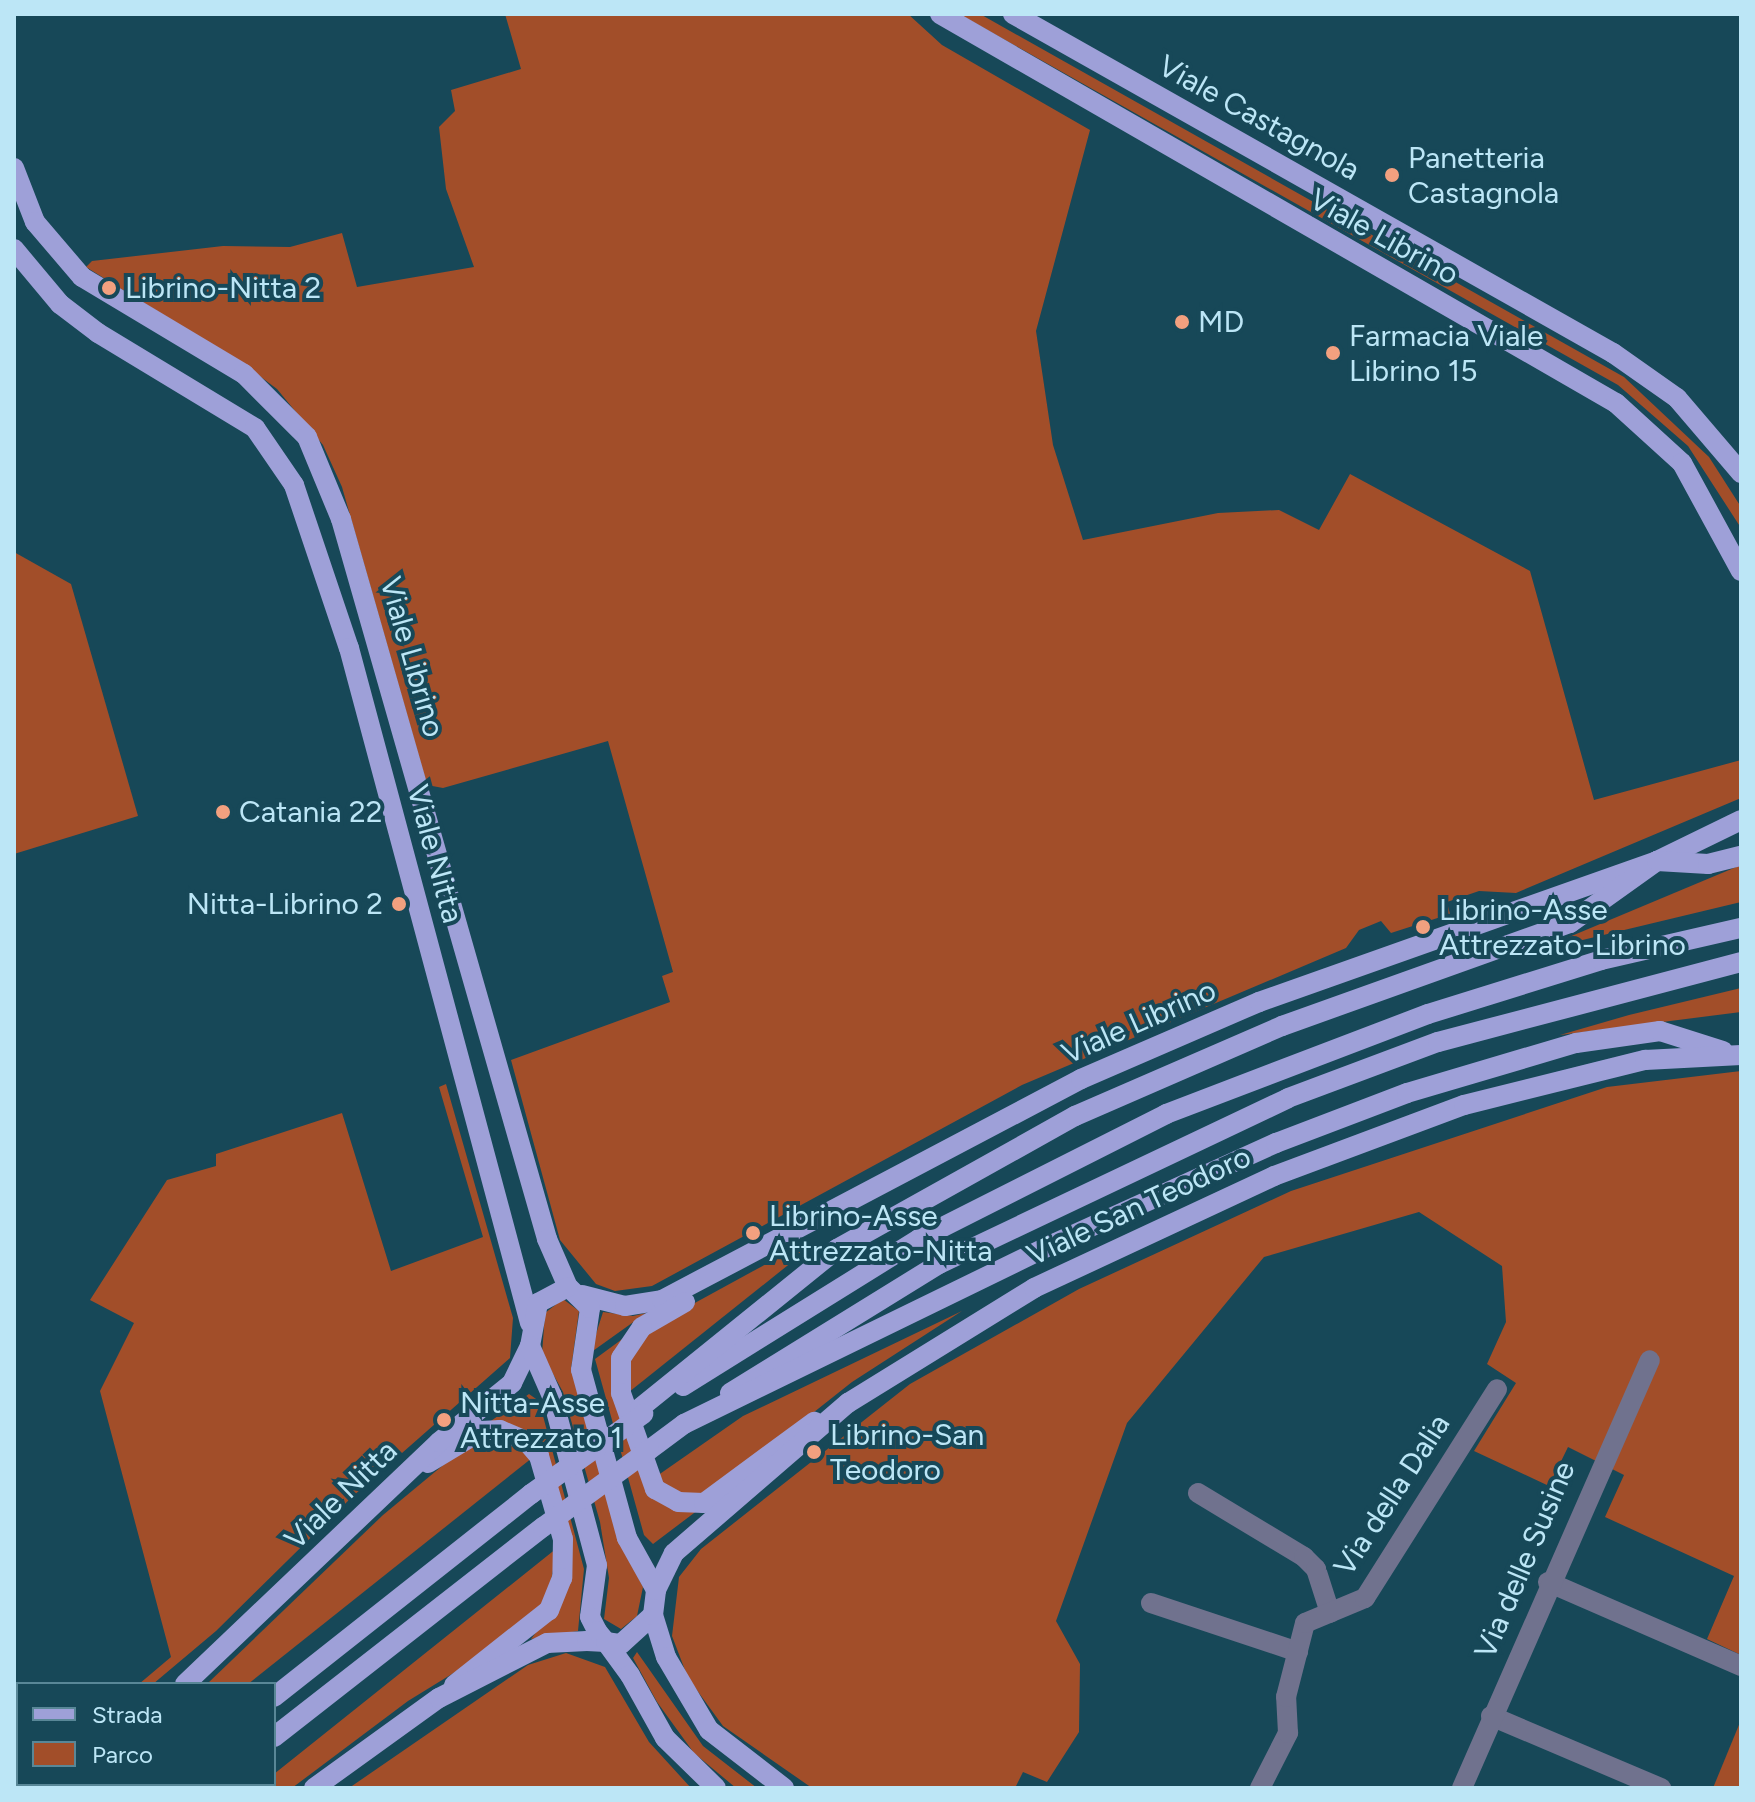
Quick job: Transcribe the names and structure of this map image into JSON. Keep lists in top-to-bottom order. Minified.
{"streets":{"main road":["Viale Castagnola","Viale Librino","Viale Nitta","Viale San Teodoro"],"street":["Via della Dalia","Via delle Susine"]},"places":["Panetteria Castagnola","Librino-Nitta 2","MD","Farmacia Viale Librino 15","Catania 22","Nitta-Librino 2","Librino-Asse Attrezzato-Librino","Librino-Asse Attrezzato-Nitta","Nitta-Asse Attrezzato 1","Librino-San Teodoro"],"legend":["Strada","Parco"]}
